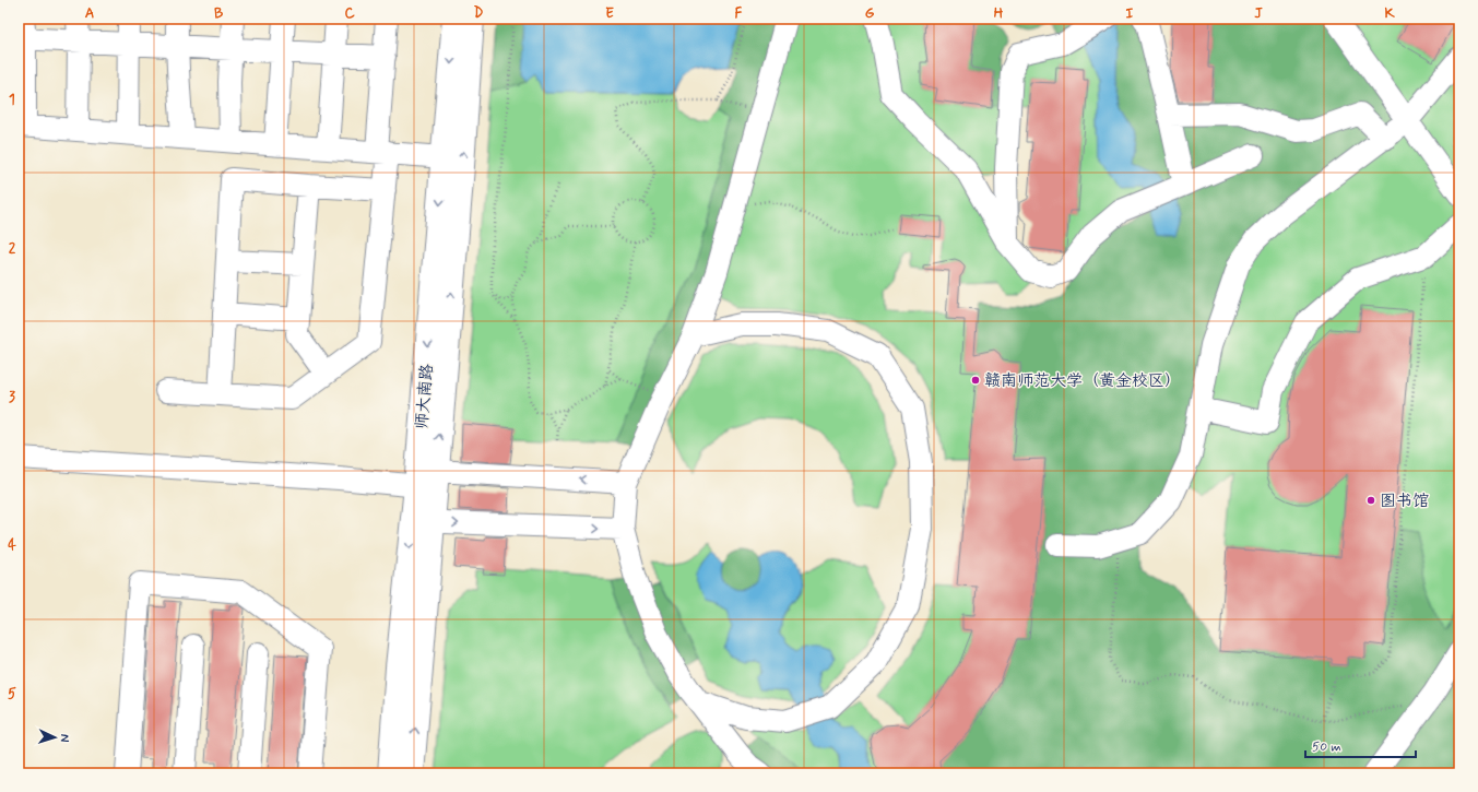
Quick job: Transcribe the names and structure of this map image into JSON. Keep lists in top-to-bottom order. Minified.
{"streets":{"main road":["师大南路"]},"places":["赣南师范大学（黄金校区）","图书馆"],"scale_bar":"50 m","north":"right","grid":{"columns":["A","B","C","D","E","F","G","H","I","J","K"],"rows":["1","2","3","4","5"]}}
